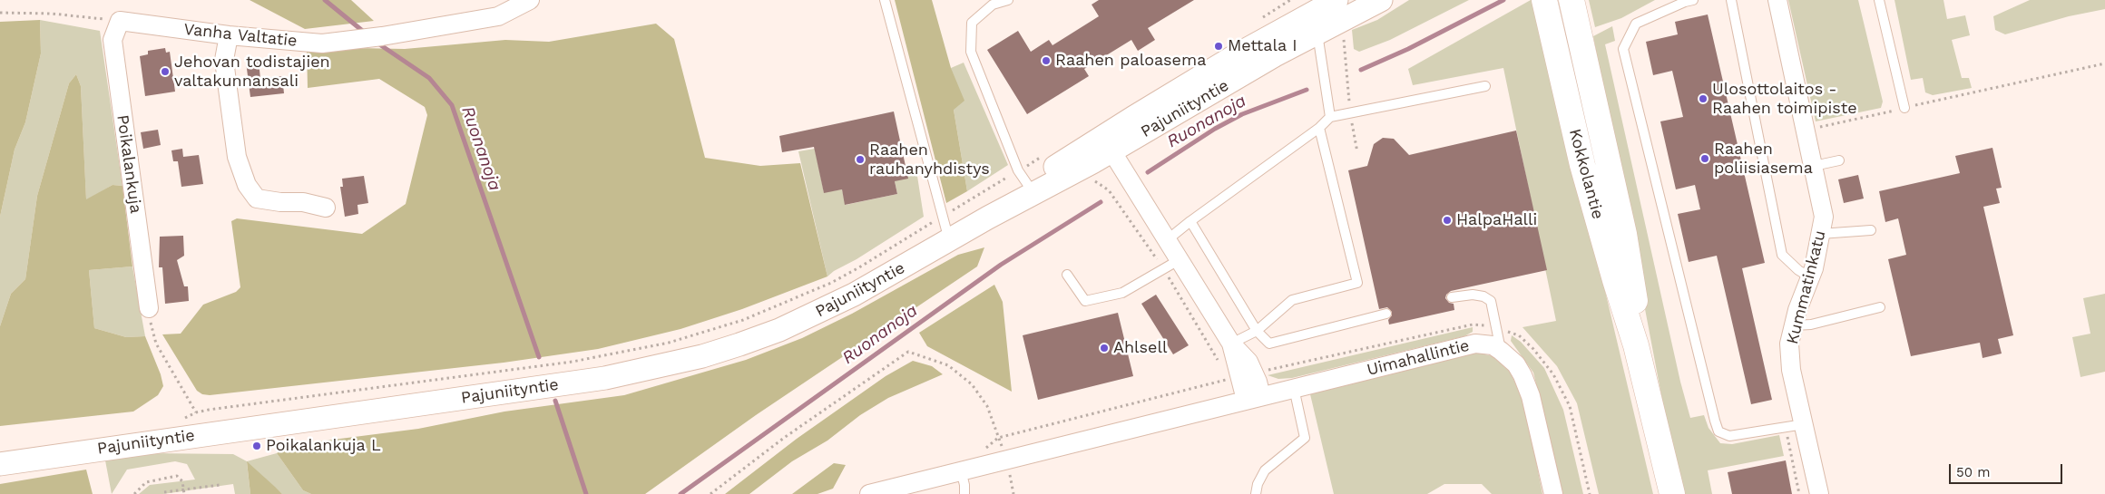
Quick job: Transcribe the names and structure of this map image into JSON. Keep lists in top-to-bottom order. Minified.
{"streets":{"main road":["Kokkolantie"],"street":["Vanha Valtatie","Pajuniityntie","Poikalankuja","Kummatinkatu","Uimahallintie"]},"crossings":[["Vanha Valtatie","Poikalankuja"]],"water":["Ruonanoja"],"places":["Mettala I","Raahen paloasema","Jehovan todistajien valtakunnansali","Ulosottolaitos - Raahen toimipiste","Raahen poliisiasema","Raahen rauhanyhdistys","HalpaHalli","Ahlsell","Poikalankuja L"],"scale_bar":"50 m"}
